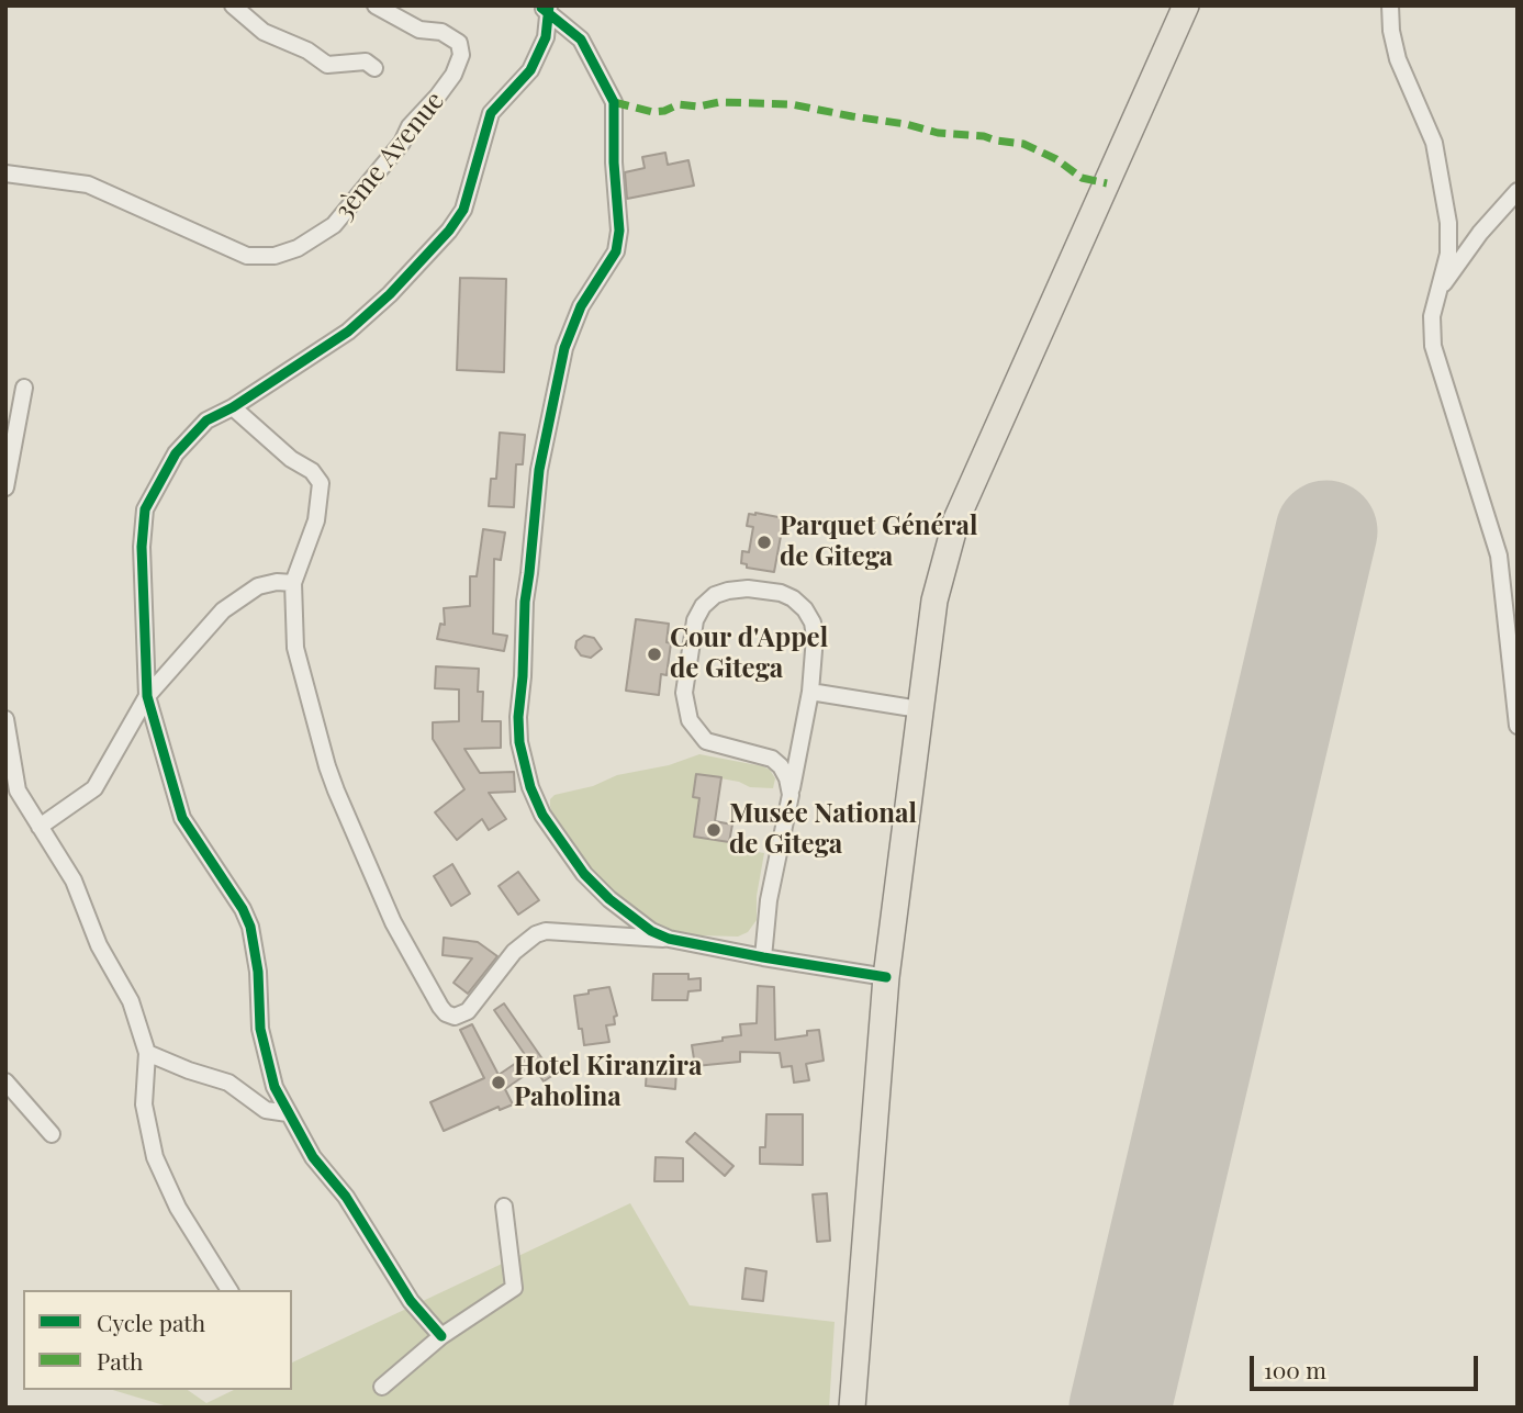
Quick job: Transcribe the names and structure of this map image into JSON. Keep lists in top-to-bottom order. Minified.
{"streets":{"street":["3ème Avenue"]},"places":["Parquet Général de Gitega","Cour d'Appel de Gitega","Musée National de Gitega","Hotel Kiranzira Paholina"],"legend":["Cycle path","Path"],"scale_bar":"100 m"}
